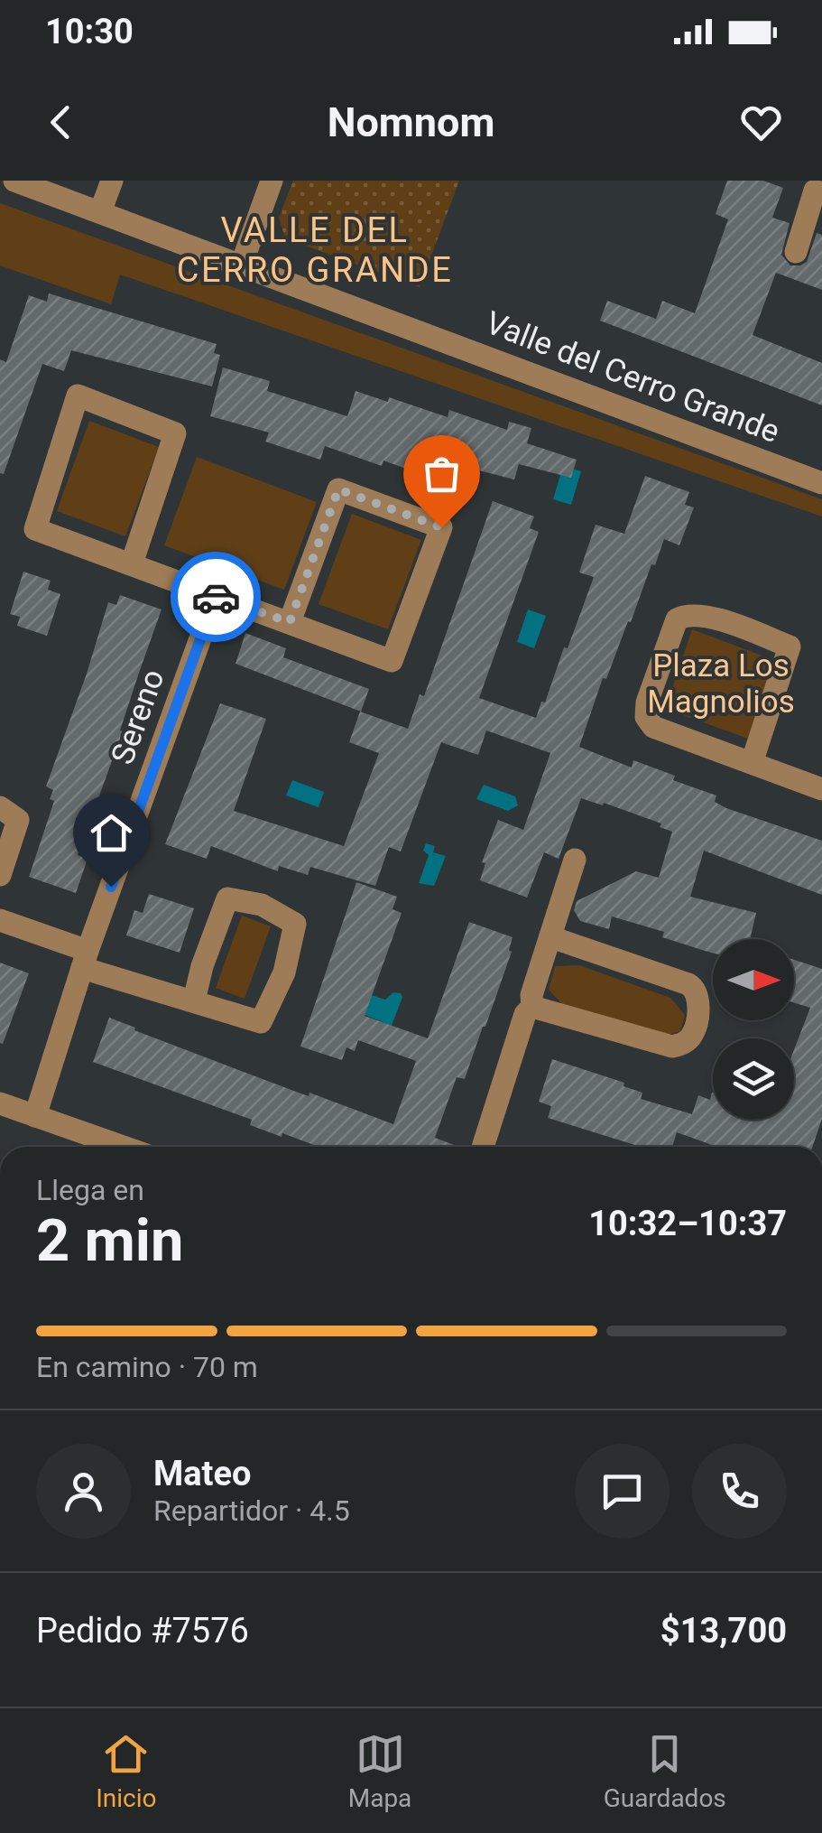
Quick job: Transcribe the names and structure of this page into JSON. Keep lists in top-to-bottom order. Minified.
{"streets":{"street":["Valle del Cerro Grande","Sereno"]},"districts":["VALLE DEL CERRO GRANDE"],"parks":["Plaza Los Magnolios"],"north":"right","page":{"status":"10:30","header":"Nomnom","heading":["2 min","Llega en","10:32–10:37"],"panel":["Mateo","Repartidor · 4.5","Pedido #7576","$13,700"],"bar":"En camino · 70 m","tabs":["Inicio","Mapa","Guardados"]}}
